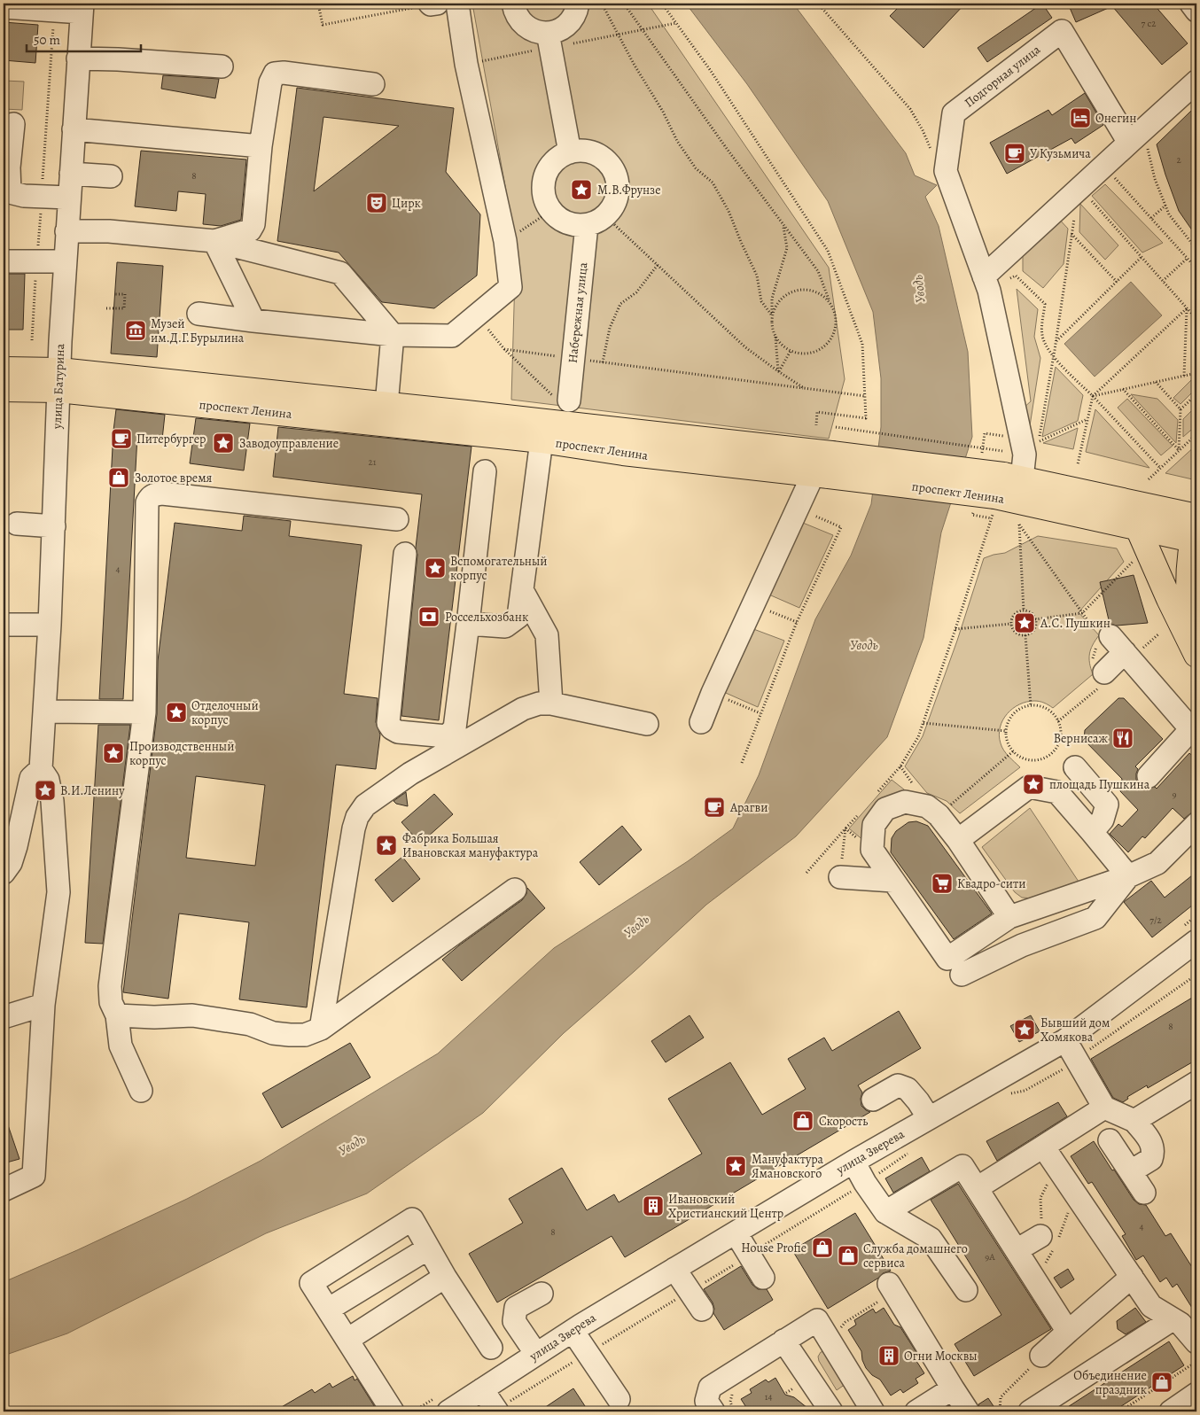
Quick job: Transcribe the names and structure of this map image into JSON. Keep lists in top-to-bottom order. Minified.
{"streets":{"main road":["проспект Ленина"],"street":["Подгорная улица","Набережная улица","улица Батурина","улица Зверева"]},"crossings":[["Подгорная улица","проспект Ленина"],["улица Батурина","проспект Ленина"]],"water":["Уводь"],"places":{"hotel":["Онегин"],"cafe":["У Кузьмича","Питербургер","Арагви"],"place":["М.В.Фрунзе","Заводоуправление","Вспомогательный корпус","А.C. Пушкин","Отделочный корпус","Производственный корпус","площадь Пушкина","В.И.Ленину","Фабрика Большая Ивановская мануфактура","Бывший дом Хомякова","Мануфактура Ямановского"],"theatre":["Цирк"],"museum":["Музей им.Д.Г.Бурылина"],"shop":["Золотое время","Скорость","House Profie","Служба домашнего сервиса","Объединение праздник"],"bank":["Россельхозбанк"],"restaurant":["Вернисаж"],"supermarket":["Квадро-сити"],"building":["Ивановский Христианский Центр","Огни Москвы"]},"house_numbers":["7 с2","2","8","21","4","9","7/2","8","4","8","9А","14"],"scale_bar":"50 m"}
